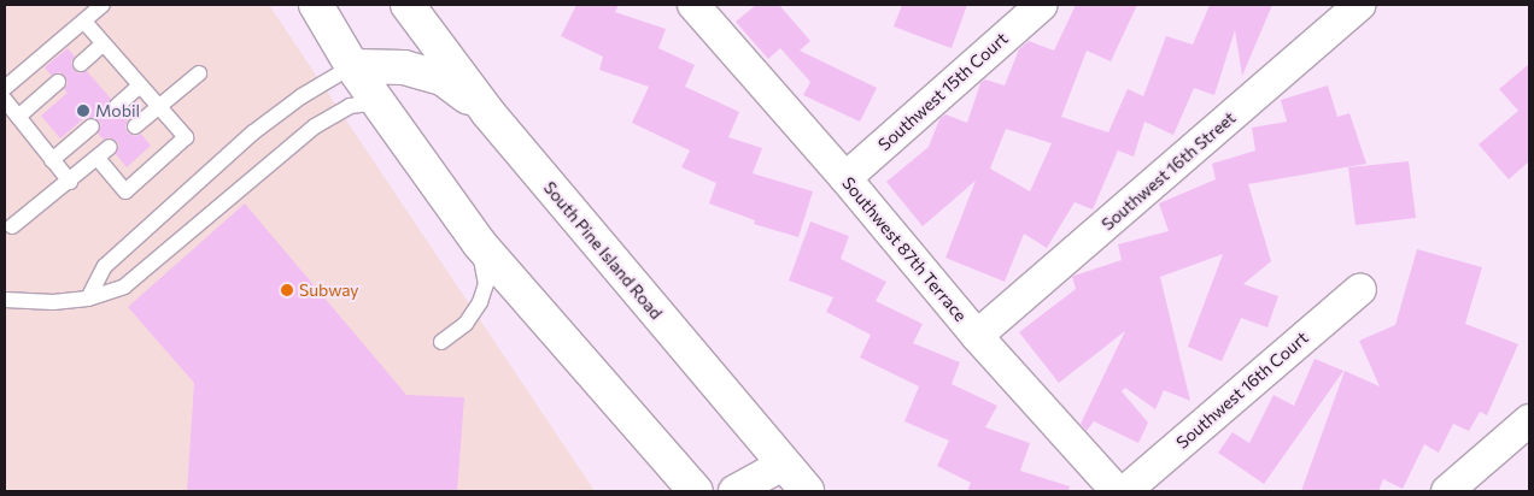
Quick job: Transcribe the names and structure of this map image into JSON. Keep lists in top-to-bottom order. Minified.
{"streets":{"main road":["South Pine Island Road"],"street":["Southwest 15th Court","Southwest 16th Street","Southwest 87th Terrace","Southwest 16th Court"]},"crossings":[["Southwest 15th Court","Southwest 87th Terrace"],["Southwest 16th Street","Southwest 87th Terrace"]],"places":["Mobil","Subway"]}
